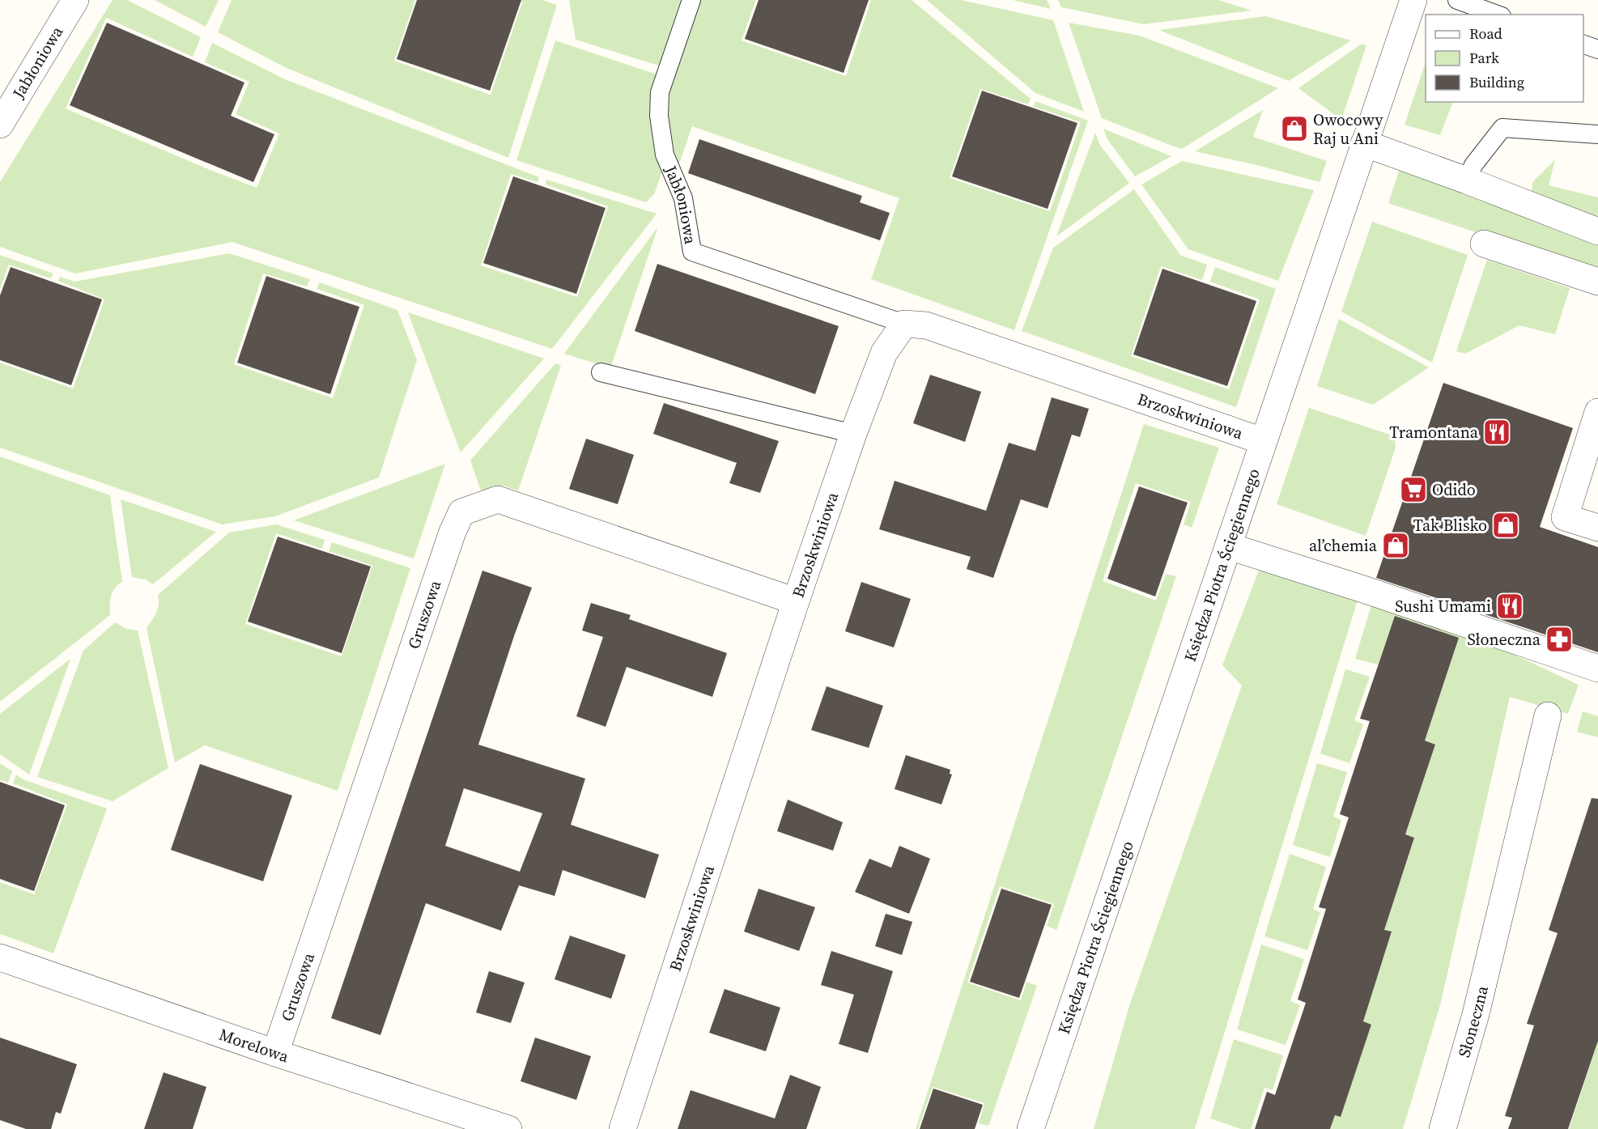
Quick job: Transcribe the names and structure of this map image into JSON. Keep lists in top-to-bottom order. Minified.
{"streets":{"street":["Jabłoniowa","Brzoskwiniowa","Księdza Piotra Ściegiennego","Gruszowa","Słoneczna","Morelowa"]},"crossings":[["Jabłoniowa","Brzoskwiniowa"],["Brzoskwiniowa","Księdza Piotra Ściegiennego"],["Brzoskwiniowa","Gruszowa"],["Gruszowa","Morelowa"]],"places":{"shop":["Owocowy Raj u Ani","Tak Blisko","al’chemia"],"restaurant":["Tramontana","Sushi Umami"],"supermarket":["Odido"],"pharmacy":["Słoneczna"]},"legend":["Road","Park","Building"]}
